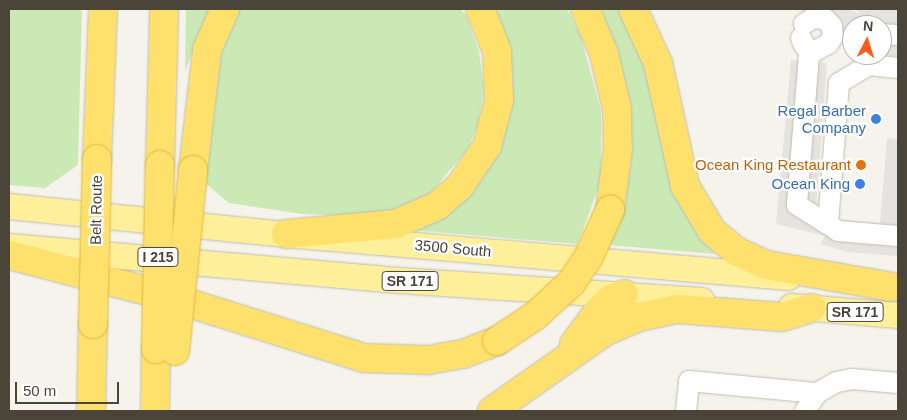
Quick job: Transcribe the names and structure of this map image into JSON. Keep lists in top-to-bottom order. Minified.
{"streets":{"highway":["Belt Route","I 215"],"main road":["3500 South","SR 171"]},"places":["Regal Barber Company","Ocean King Restaurant","Ocean King"],"scale_bar":"50 m","north":"top"}
